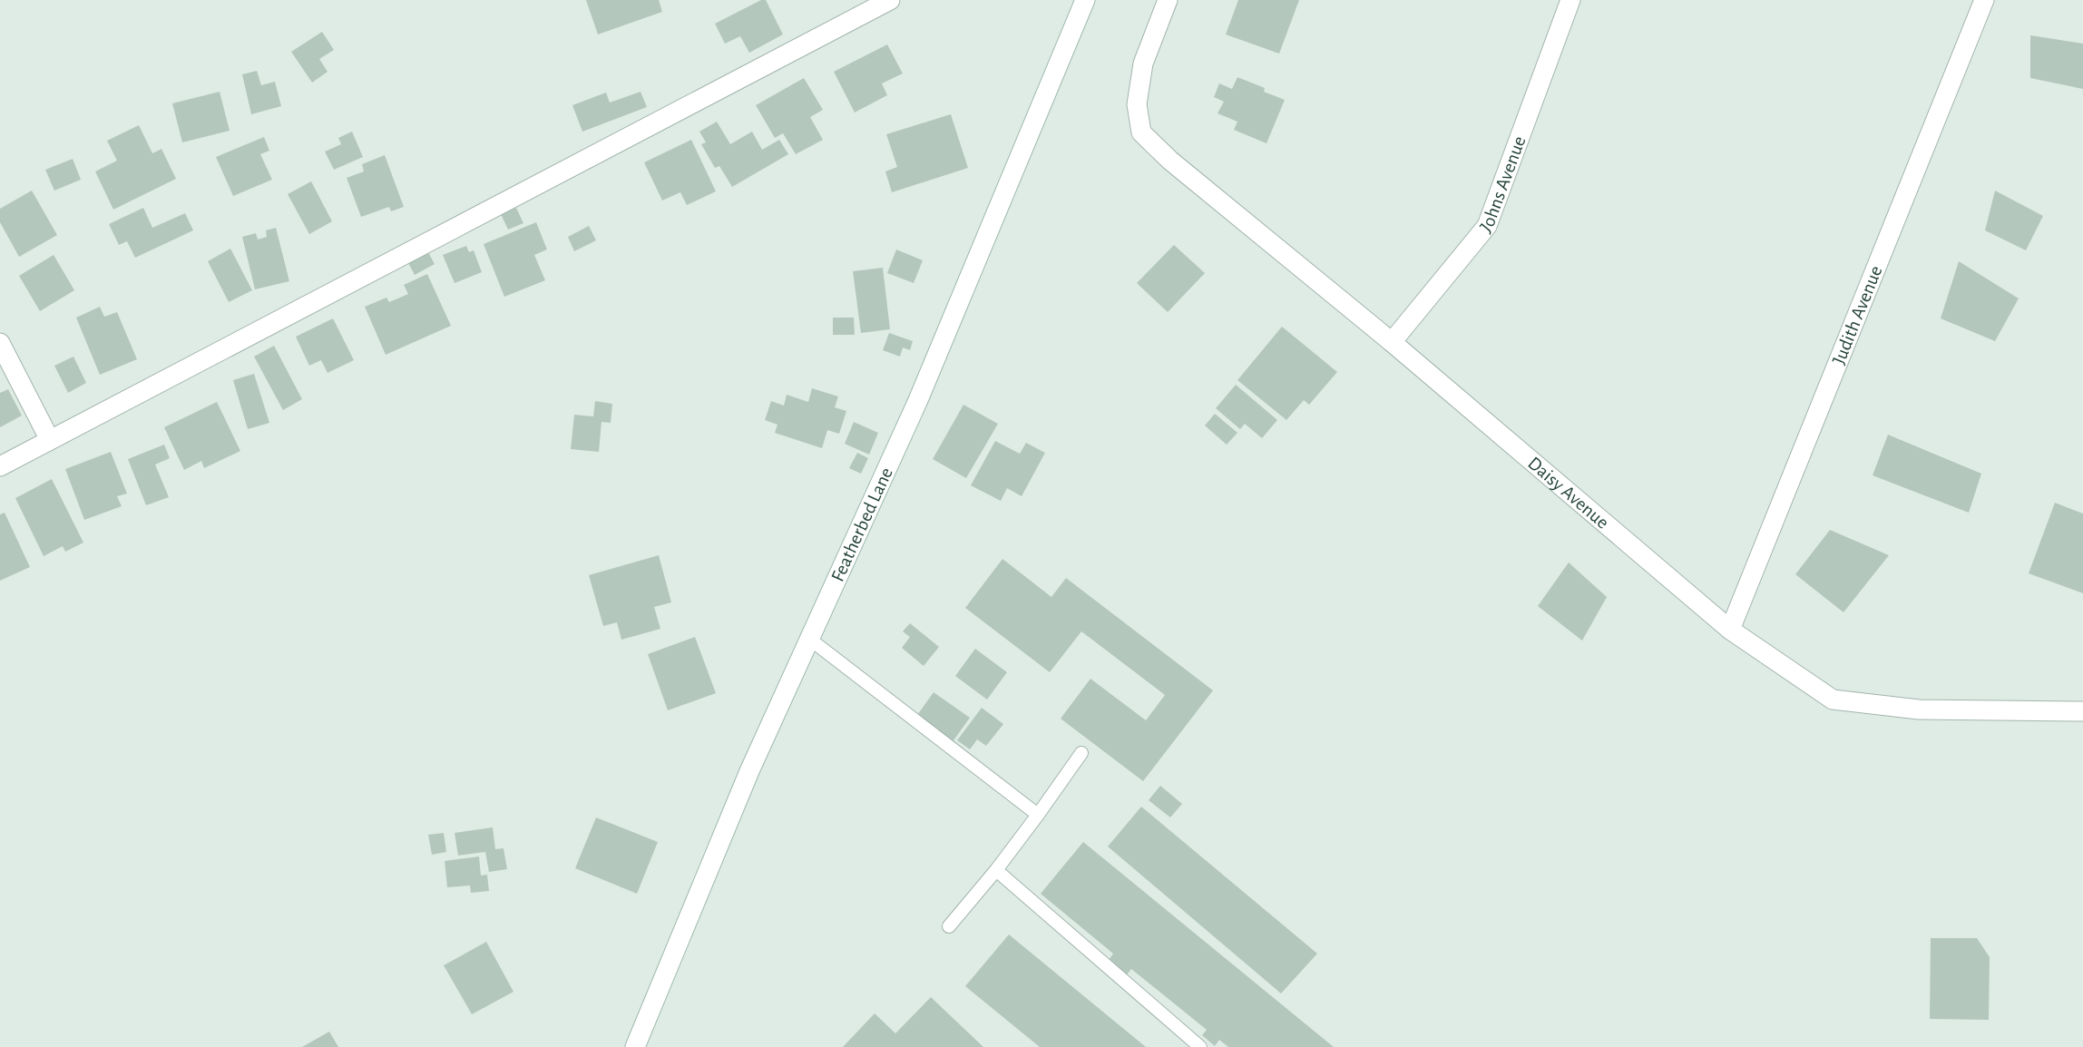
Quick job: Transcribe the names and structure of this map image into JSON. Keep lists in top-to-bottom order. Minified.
{"streets":{"street":["Johns Avenue","Judith Avenue","Daisy Avenue","Featherbed Lane"]},"crossings":[["Johns Avenue","Daisy Avenue"],["Judith Avenue","Daisy Avenue"]]}
